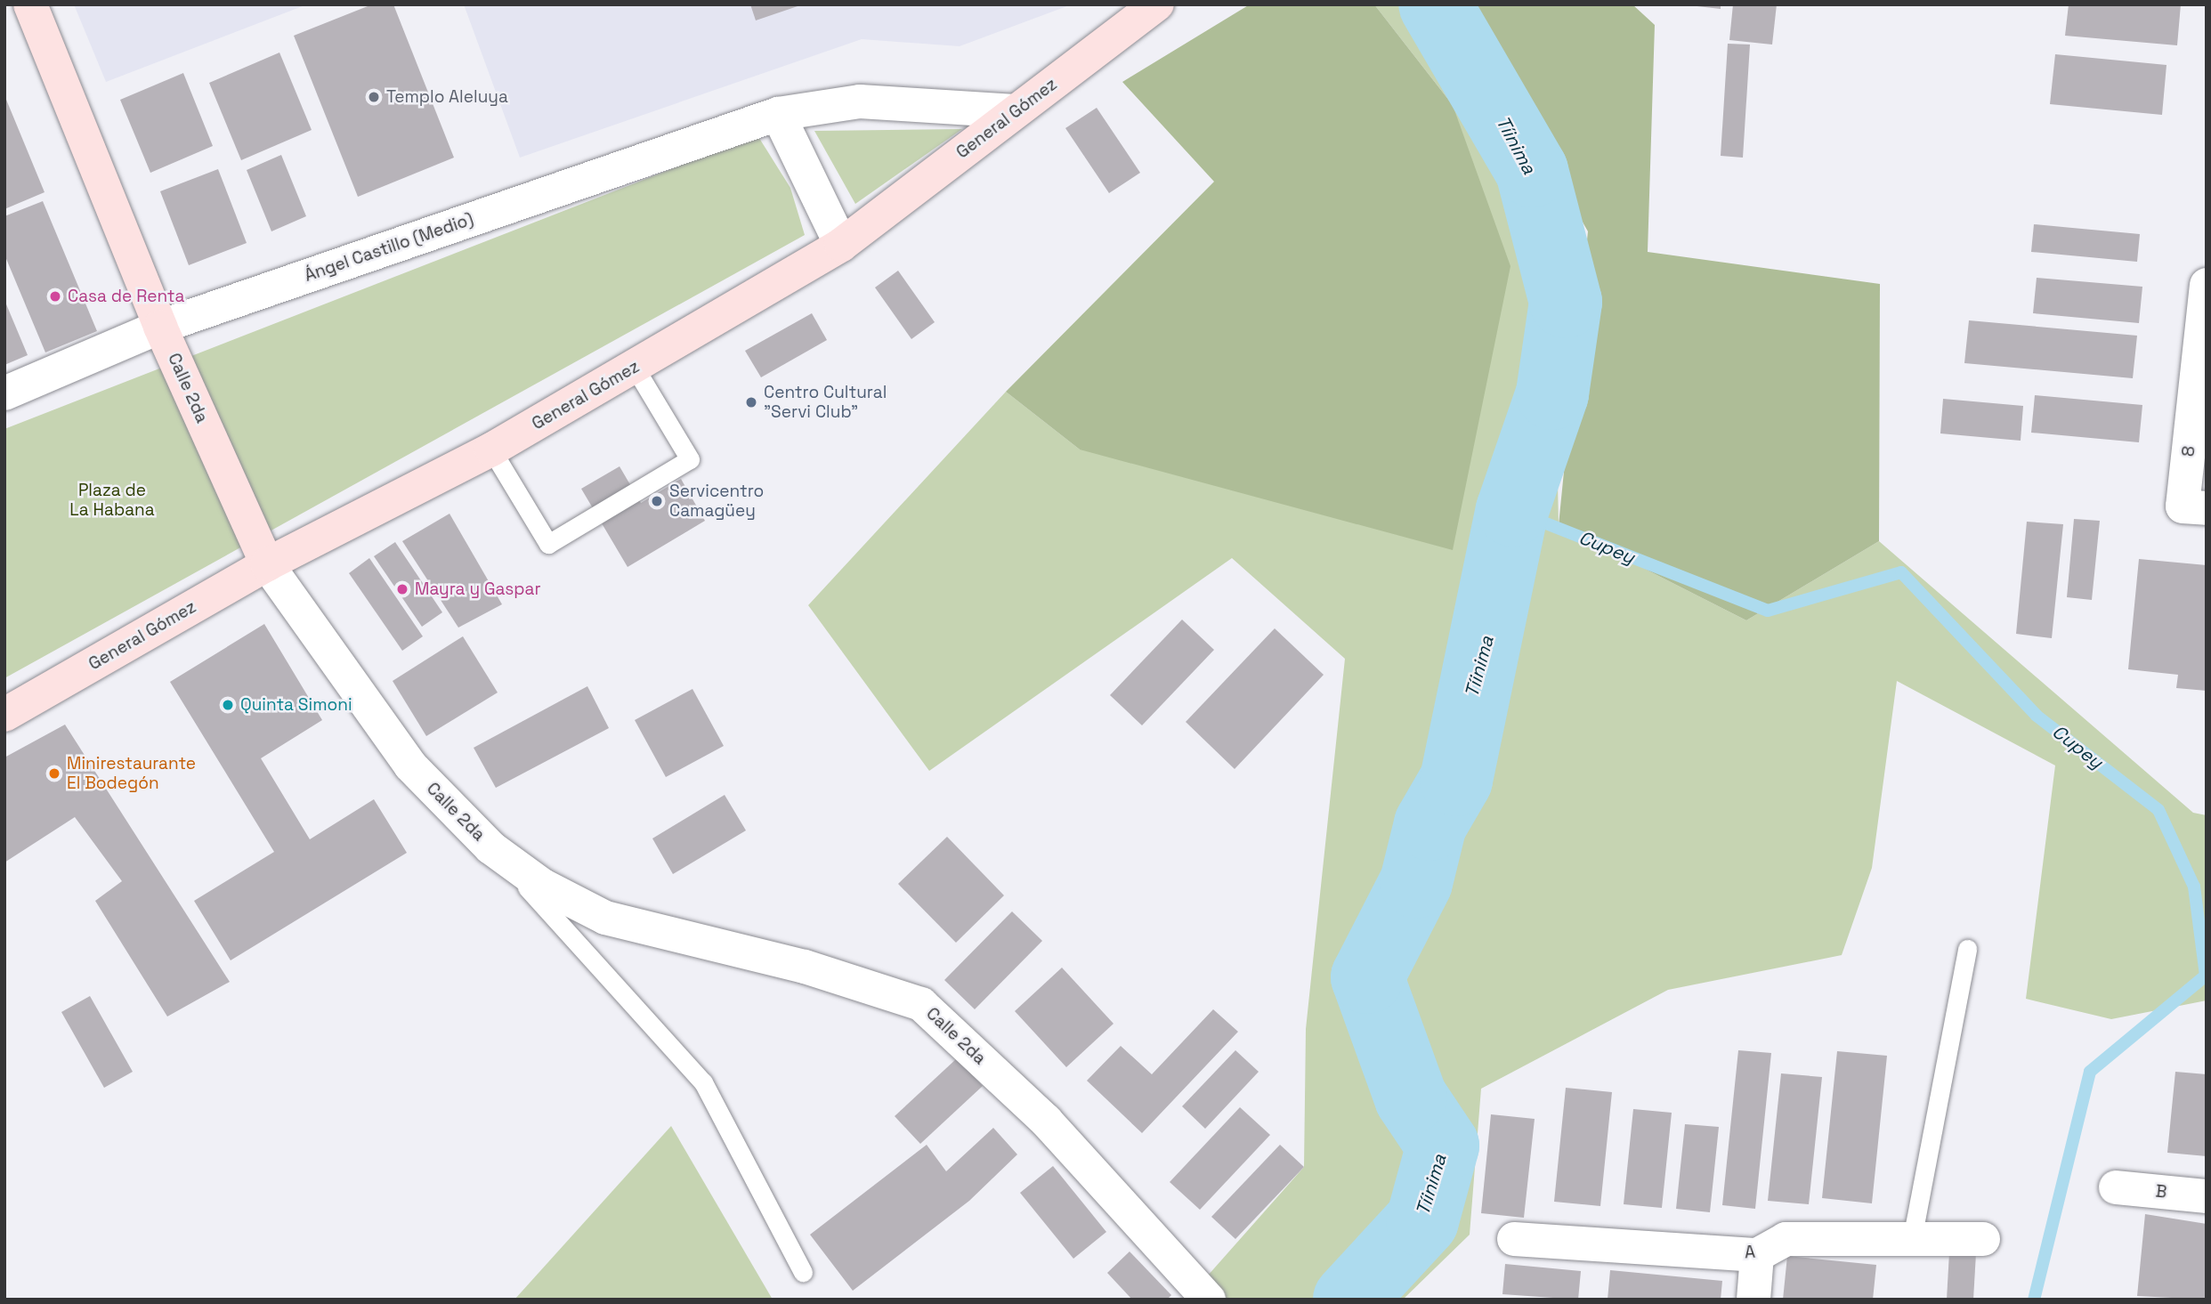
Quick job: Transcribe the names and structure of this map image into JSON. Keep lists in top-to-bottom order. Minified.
{"streets":{"main road":["General Gómez","Calle 2da"],"street":["Ángel Castillo (Medio)","8","B","A"]},"crossings":[["General Gómez","Ángel Castillo (Medio)"],["General Gómez","Calle 2da"],["Ángel Castillo (Medio)","Calle 2da"]],"water":["Tíinima","Cupey"],"parks":["Plaza de La Habana"],"places":["Templo Aleluya","Casa de Renta","Centro Cultural \"Servi Club\"","Servicentro Camagüey","Mayra y Gaspar","Quinta Simoni","Minirestaurante El Bodegón"]}
